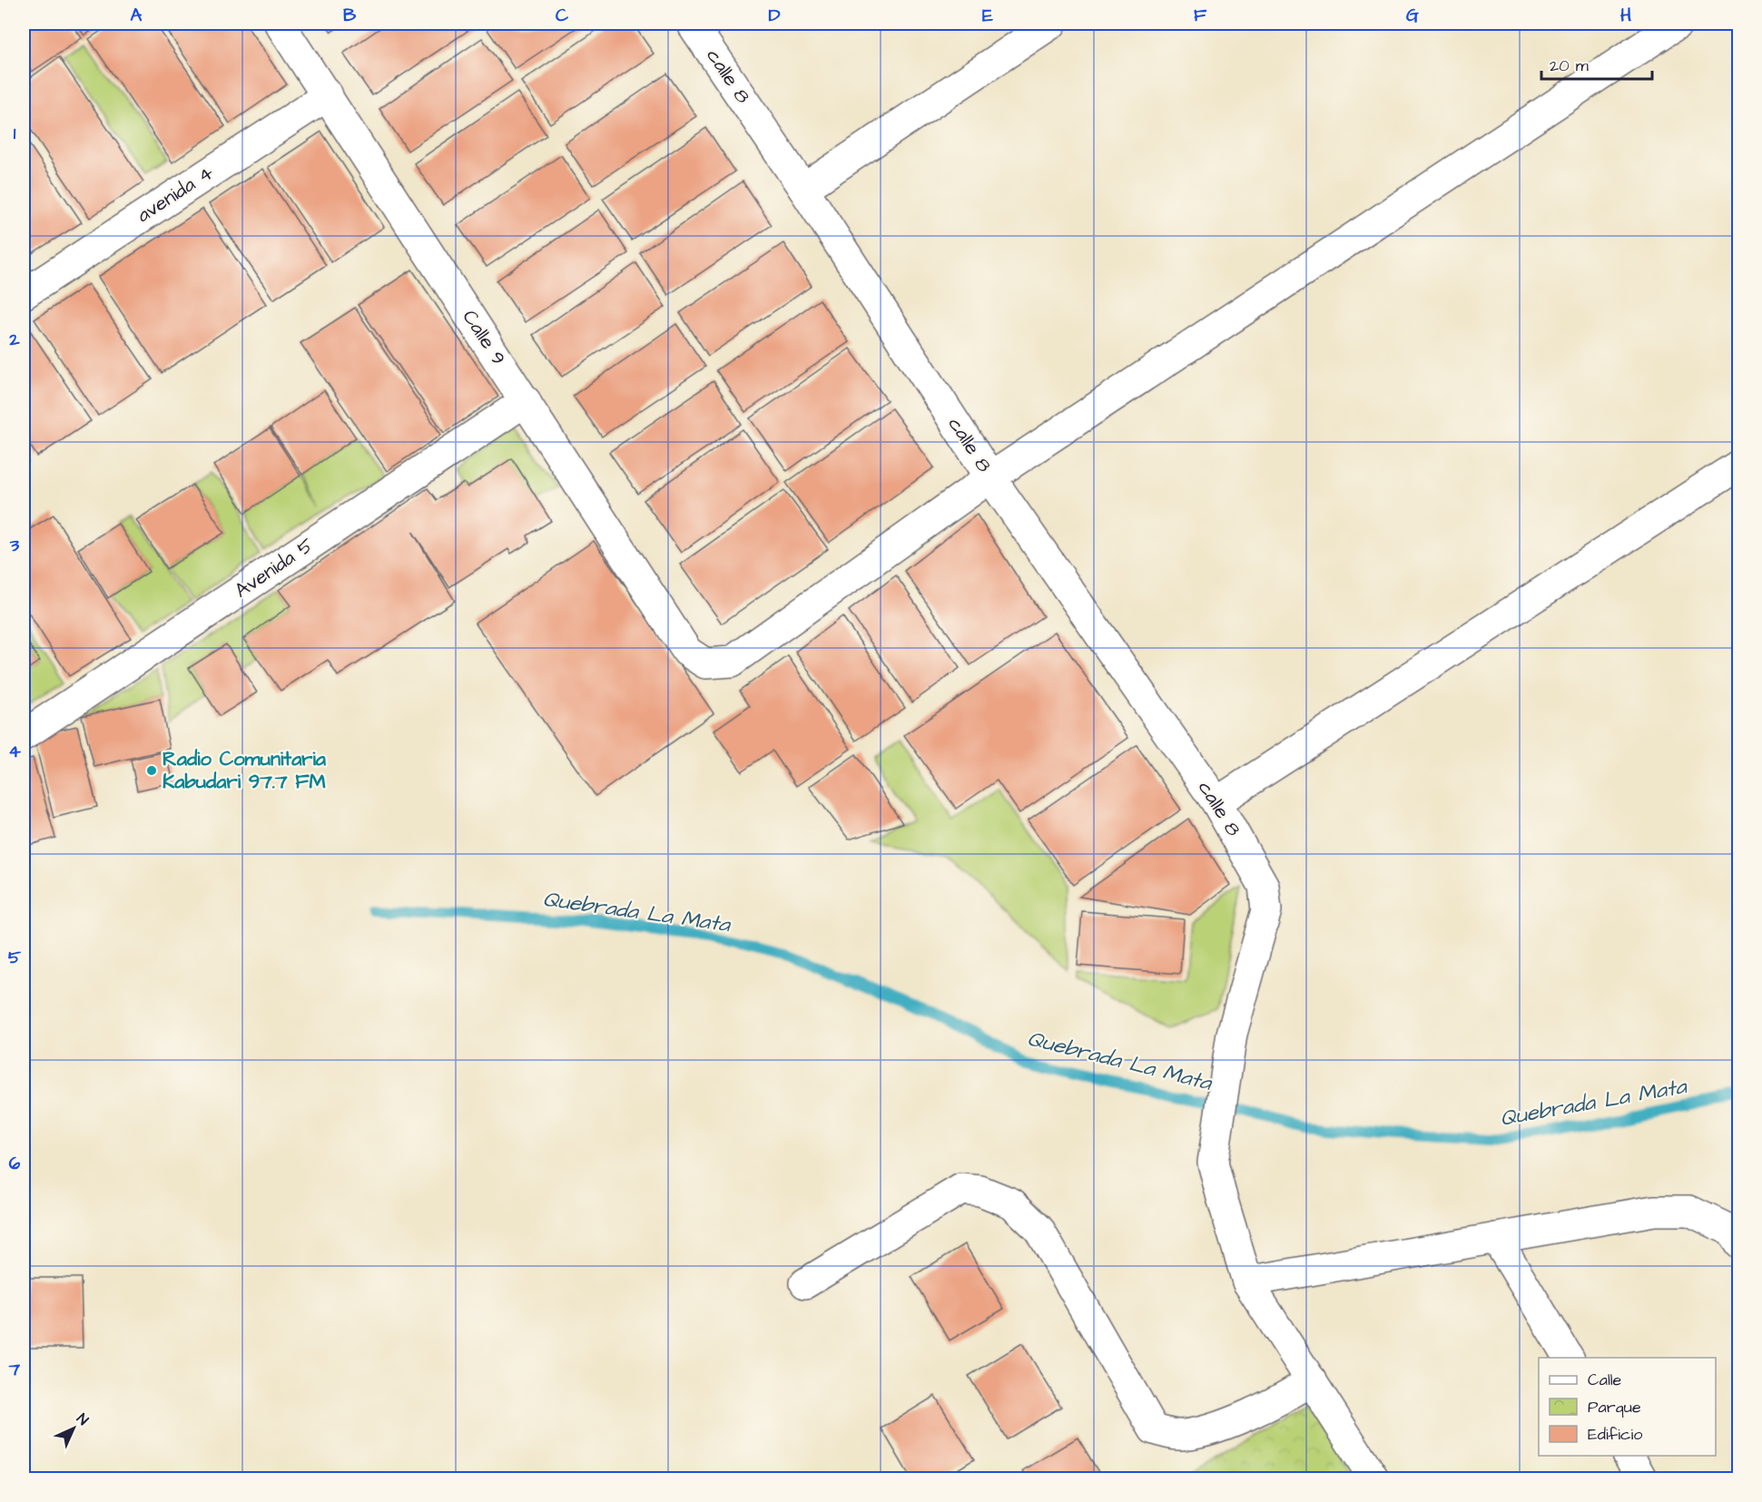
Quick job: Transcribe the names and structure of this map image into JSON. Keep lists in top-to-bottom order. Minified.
{"streets":{"street":["calle 8","avenida 4","Calle 9","Avenida 5"]},"crossings":[["calle 8","Calle 9"],["avenida 4","Calle 9"],["Calle 9","Avenida 5"]],"water":["Quebrada La Mata"],"places":["Radio Comunitaria Kabudari 97.7 FM"],"legend":["Calle","Parque","Edificio"],"scale_bar":"20 m","north":"top right","grid":{"columns":["A","B","C","D","E","F","G","H"],"rows":["1","2","3","4","5","6","7"]}}
